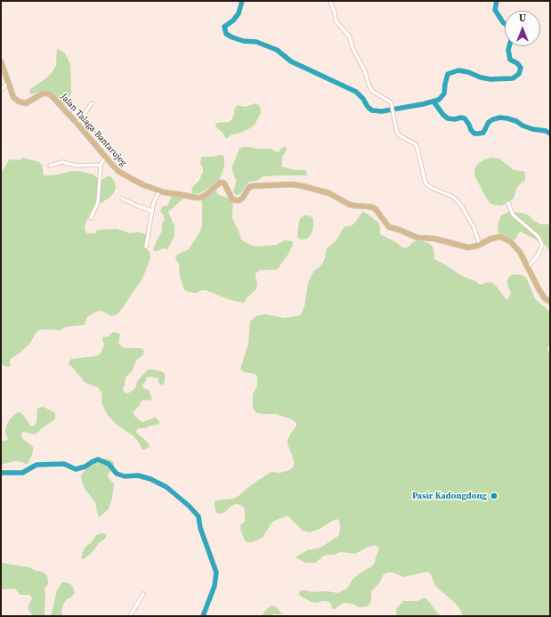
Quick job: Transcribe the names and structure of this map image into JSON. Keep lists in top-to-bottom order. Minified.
{"streets":{"main road":["Jalan Talaga-Bantarujeg"]},"places":["Pasir Kadongdong"],"north":"top"}
